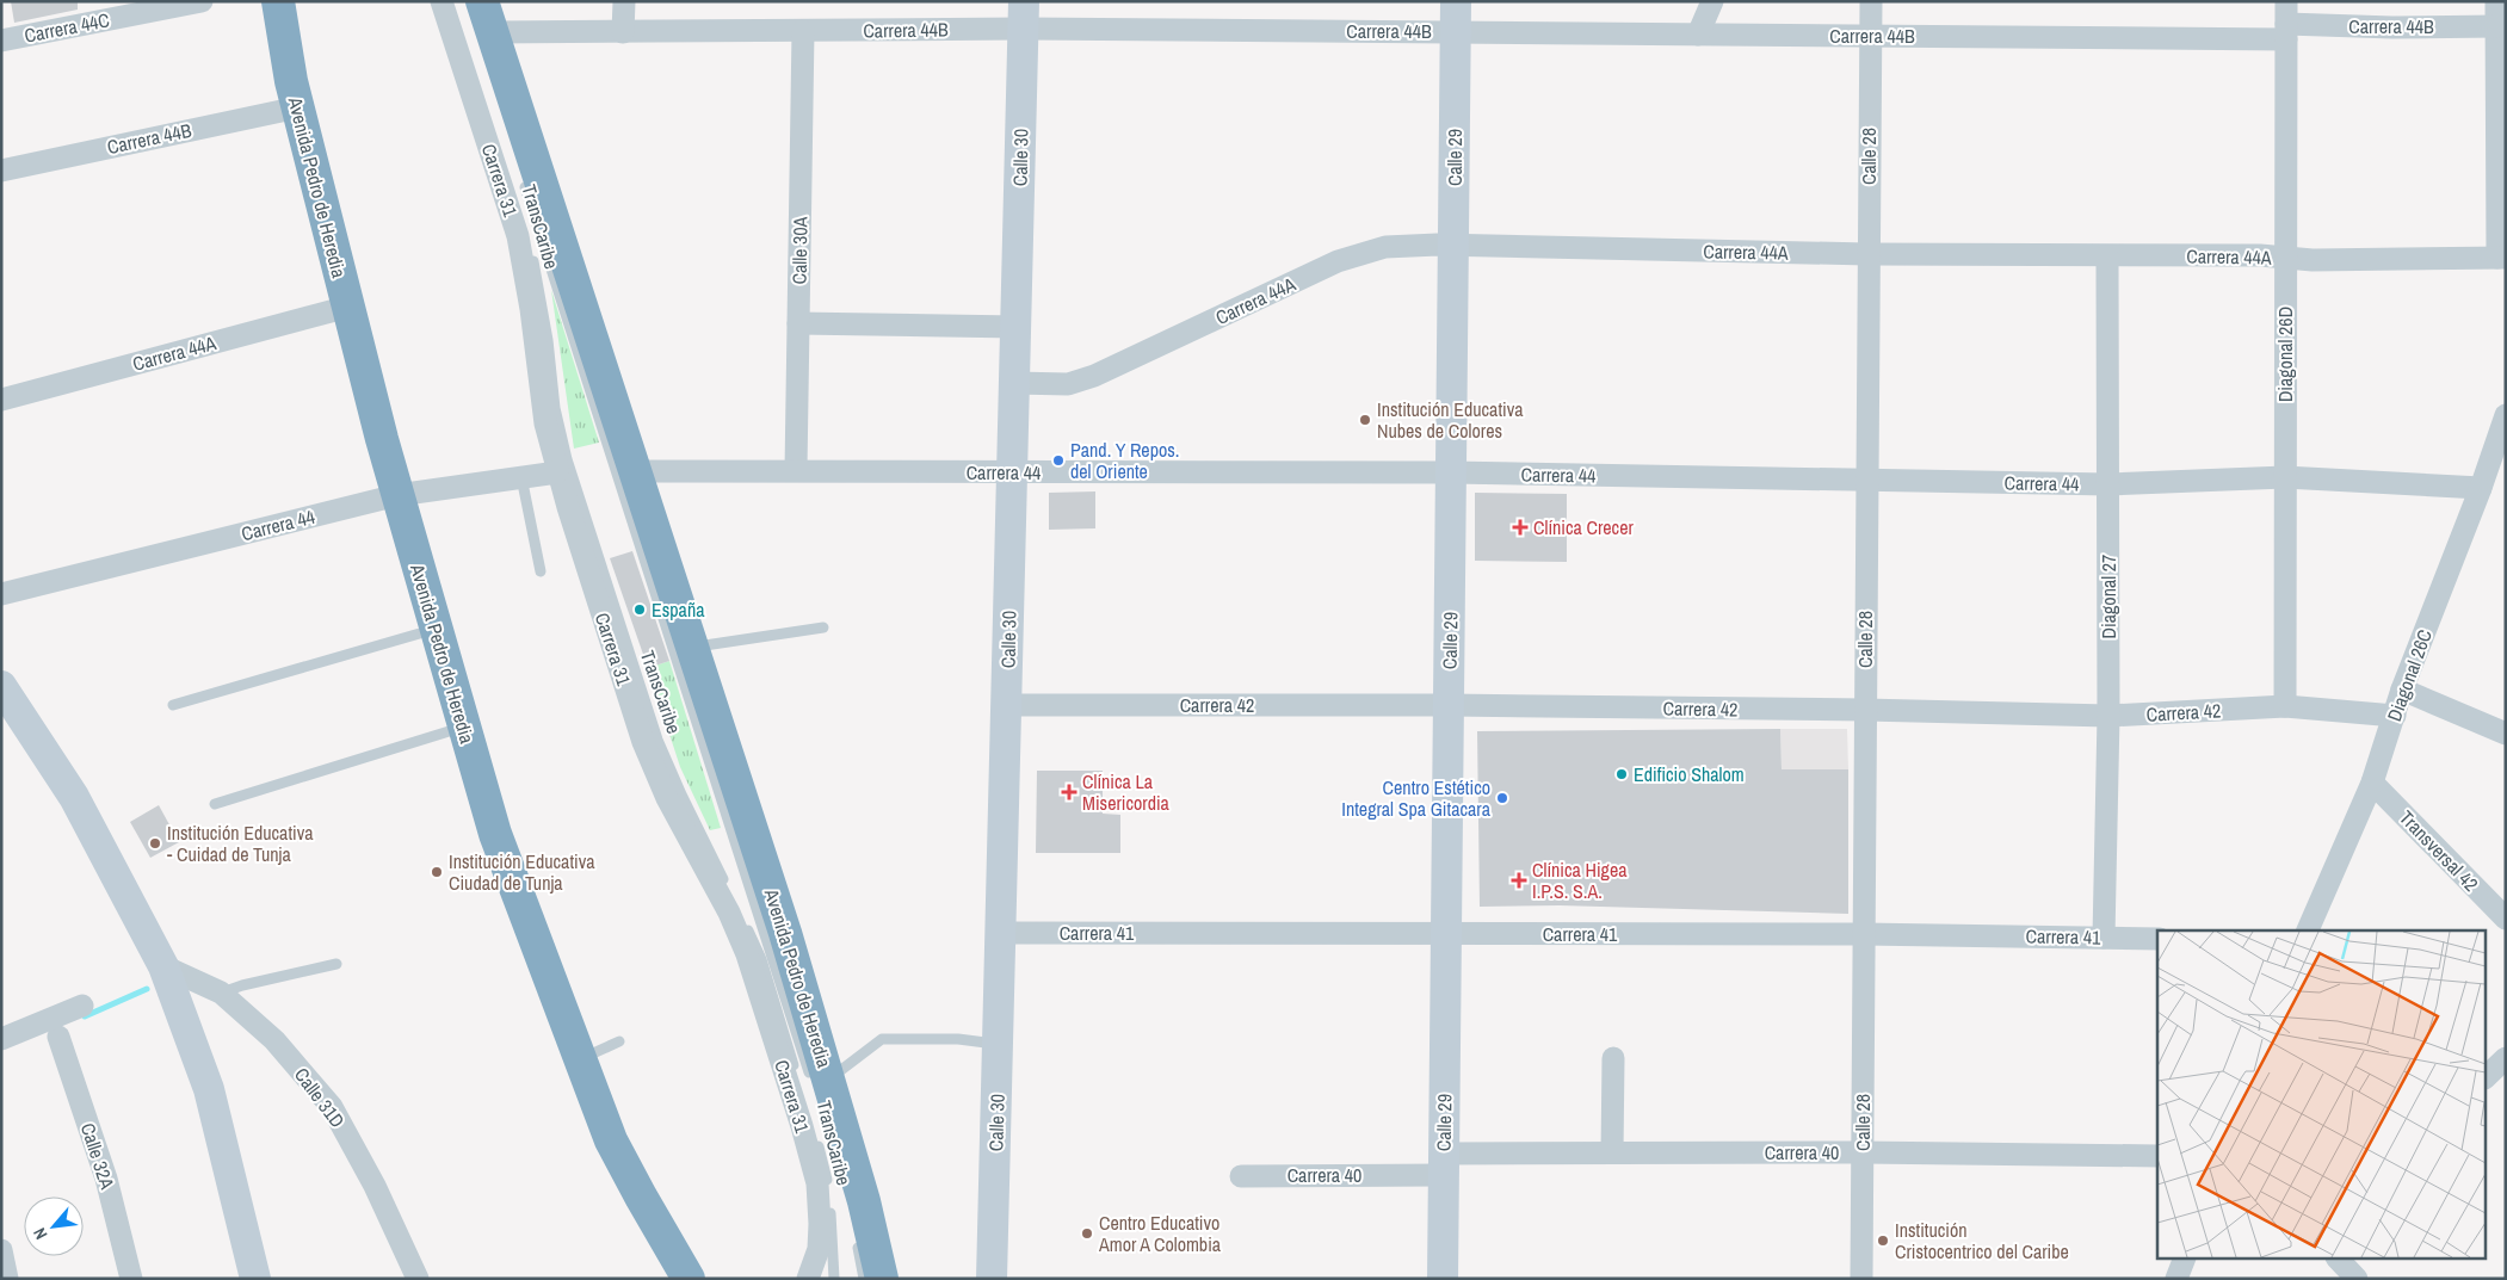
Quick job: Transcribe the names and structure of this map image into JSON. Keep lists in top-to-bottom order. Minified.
{"streets":{"highway":["Avenida Pedro de Heredia"],"street":["Carrera 44B","Carrera 44C","Calle 28","Calle 30","Calle 29","Carrera 31","Calle 30A","Carrera 44A","Diagonal 26D","Carrera 44","Diagonal 27","Diagonal 26C","Carrera 42","Transversal 42","Carrera 41","Calle 31D","Carrera 40","Calle 32A"],"lane":["TransCaribe"]},"crossings":[["Carrera 44B","Calle 28"],["Carrera 44B","Calle 30"],["Carrera 44B","Calle 29"],["Carrera 44B","Avenida Pedro de Heredia"],["Carrera 44B","Calle 30A"],["Carrera 44B","Diagonal 26D"],["Calle 28","Carrera 44A"],["Calle 28","Carrera 44"],["Calle 28","Carrera 42"],["Calle 28","Carrera 41"],["Calle 28","Carrera 40"],["Calle 30","Carrera 44A"],["Calle 30","Carrera 44"],["Calle 30","Carrera 42"],["Calle 30","Carrera 41"],["Calle 29","Carrera 44A"],["Calle 29","Carrera 44"],["Calle 29","Carrera 42"],["Calle 29","Carrera 41"],["Calle 29","Carrera 40"],["Carrera 31","Carrera 44"],["Avenida Pedro de Heredia","TransCaribe"],["Avenida Pedro de Heredia","Carrera 44A"],["Avenida Pedro de Heredia","Carrera 44"],["Calle 30A","Carrera 44"],["Carrera 44A","Diagonal 26D"],["Carrera 44A","Diagonal 27"],["Diagonal 26D","Carrera 44"],["Diagonal 26D","Carrera 42"],["Carrera 44","Diagonal 27"],["Carrera 44","Diagonal 26C"],["Diagonal 27","Carrera 42"],["Diagonal 27","Carrera 41"],["Diagonal 26C","Carrera 42"],["Diagonal 26C","Transversal 42"]],"places":{"other":["Institución Educativa Nubes de Colores","Pand. Y Repos. del Oriente","España","Edificio Shalom","Centro Estético Integral Spa Gitacara","Institución Educativa - Cuidad de Tunja","Institución Educativa Ciudad de Tunja","Centro Educativo Amor A Colombia","Institución Cristocentrico del Caribe"],"health":["Clínica Crecer","Clínica La Misericordia","Clínica Higea I.P.S. S.A."]},"north":"bottom left"}
